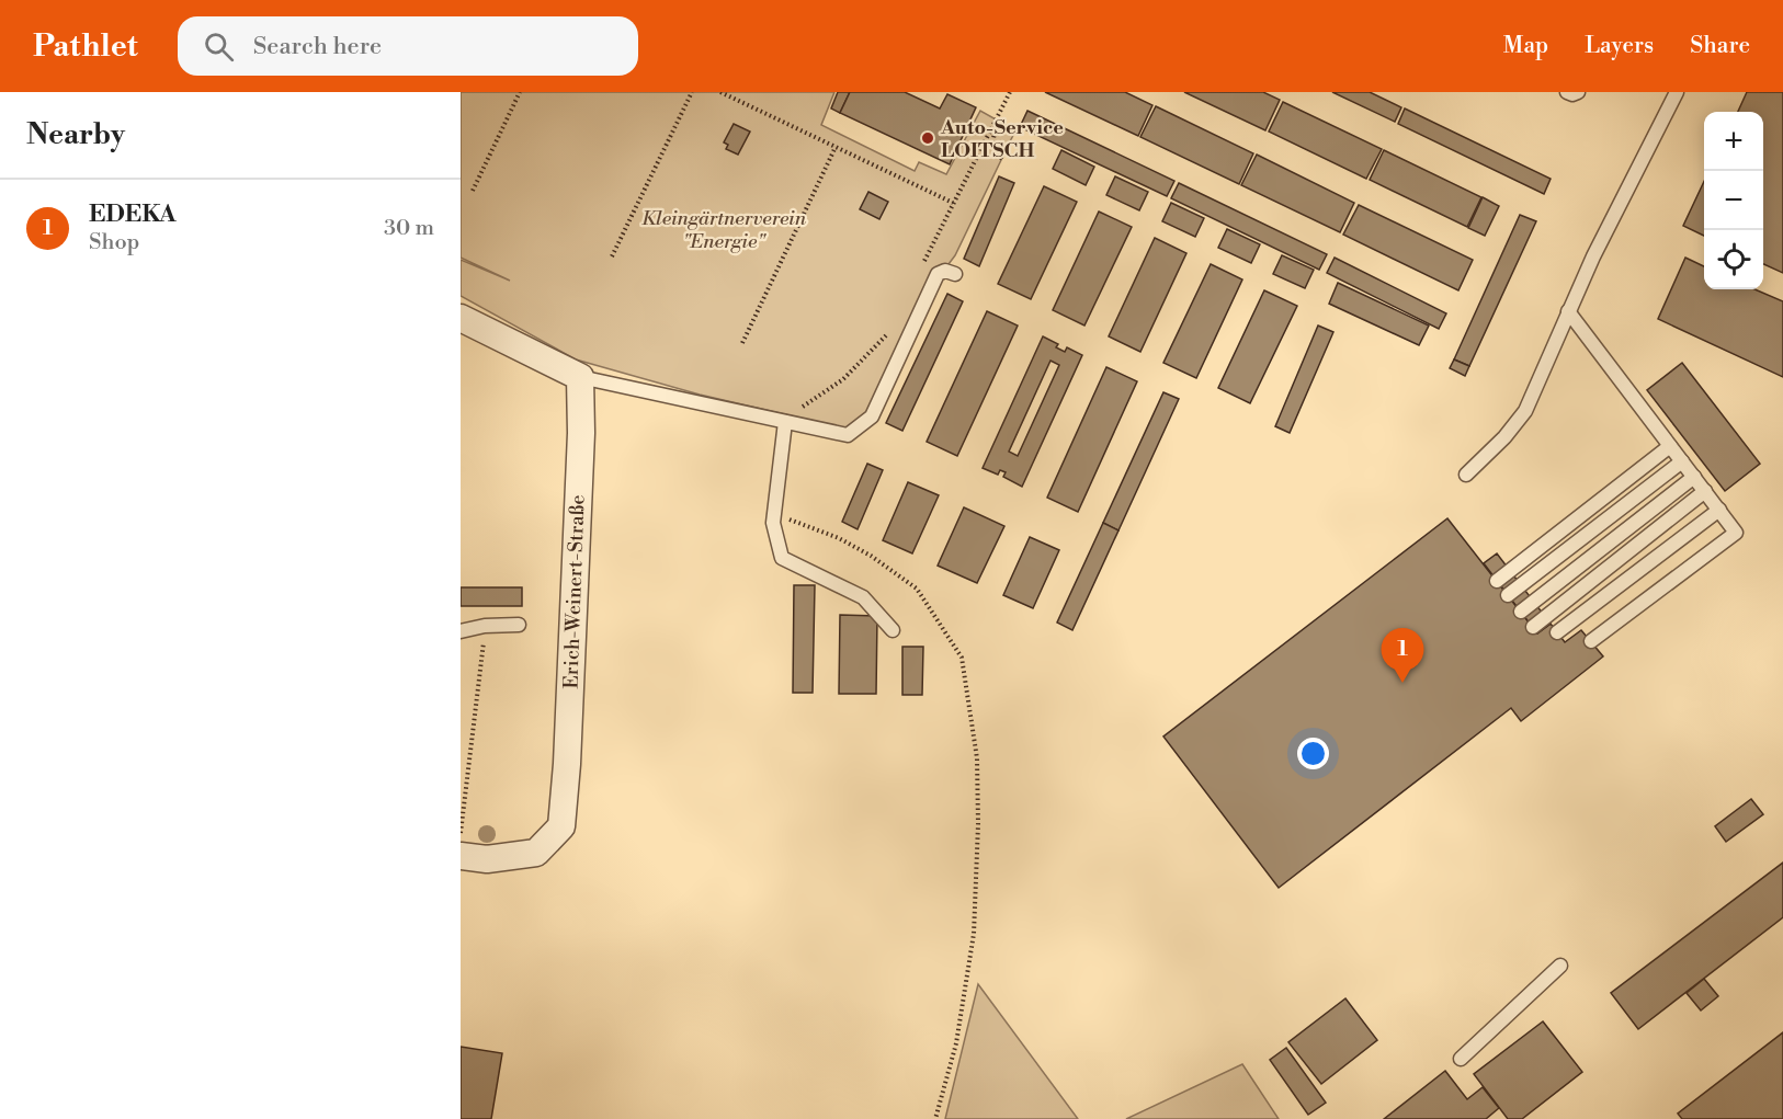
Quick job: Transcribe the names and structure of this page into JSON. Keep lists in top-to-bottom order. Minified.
{"streets":{"street":["Erich-Weinert-Straße"]},"parks":["Kleingärtnerverein \"Energie\""],"places":["Auto-Service LOITSCH"],"page":{"header":"Pathlet","search":"Search here","nav":["Map","Layers","Share"],"heading":"Nearby","map_buttons":["+","−"],"list":[{"mark":"1","name":"EDEKA","note":"Shop","value":"30 m"}],"pins":"1"}}
